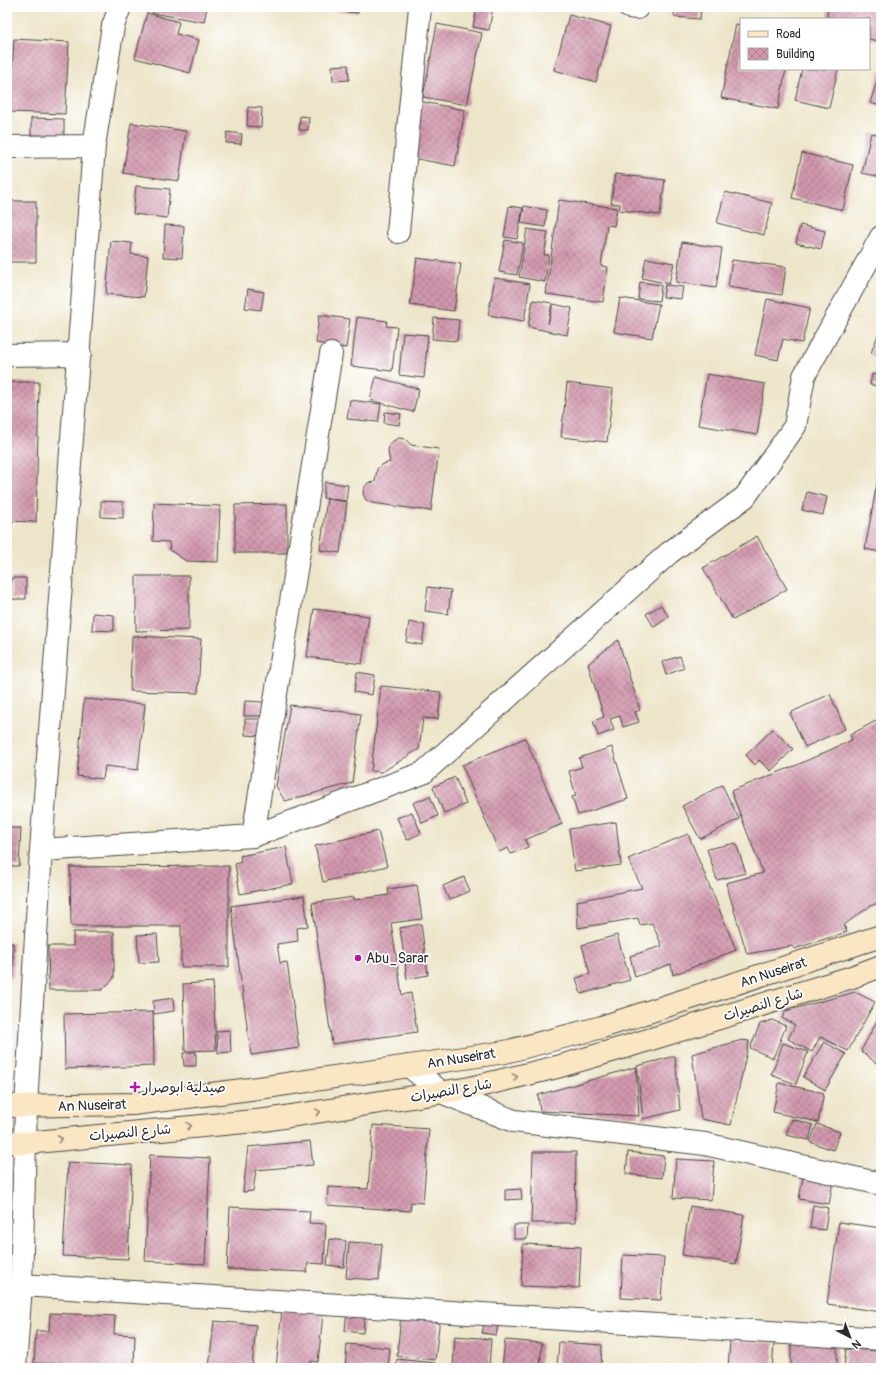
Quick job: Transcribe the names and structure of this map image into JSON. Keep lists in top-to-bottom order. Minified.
{"streets":{"main road":["An Nuseirat","شارع النصيرات"]},"one_way":["شارع النصيرات"],"places":{"other":["Abu_Sarar"],"health":["صيدلية ابوصرار"]},"legend":["Road","Building"],"north":"bottom right"}
